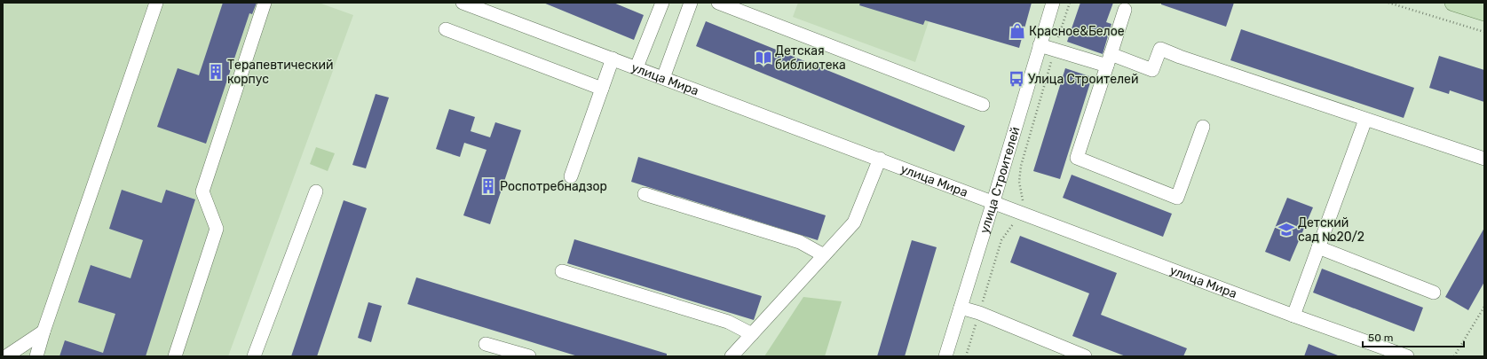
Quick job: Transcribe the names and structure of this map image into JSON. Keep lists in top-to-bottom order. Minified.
{"streets":{"street":["улица Мира","улица Строителей"]},"crossings":[["улица Мира","улица Строителей"]],"places":{"shop":["Красное&Белое"],"library":["Детская библиотека"],"building":["Терапевтический корпус","Роспотребнадзор"],"bus stop":["Улица Строителей"],"school or university":["Детский сад №20/2"]},"scale_bar":"50 m"}
